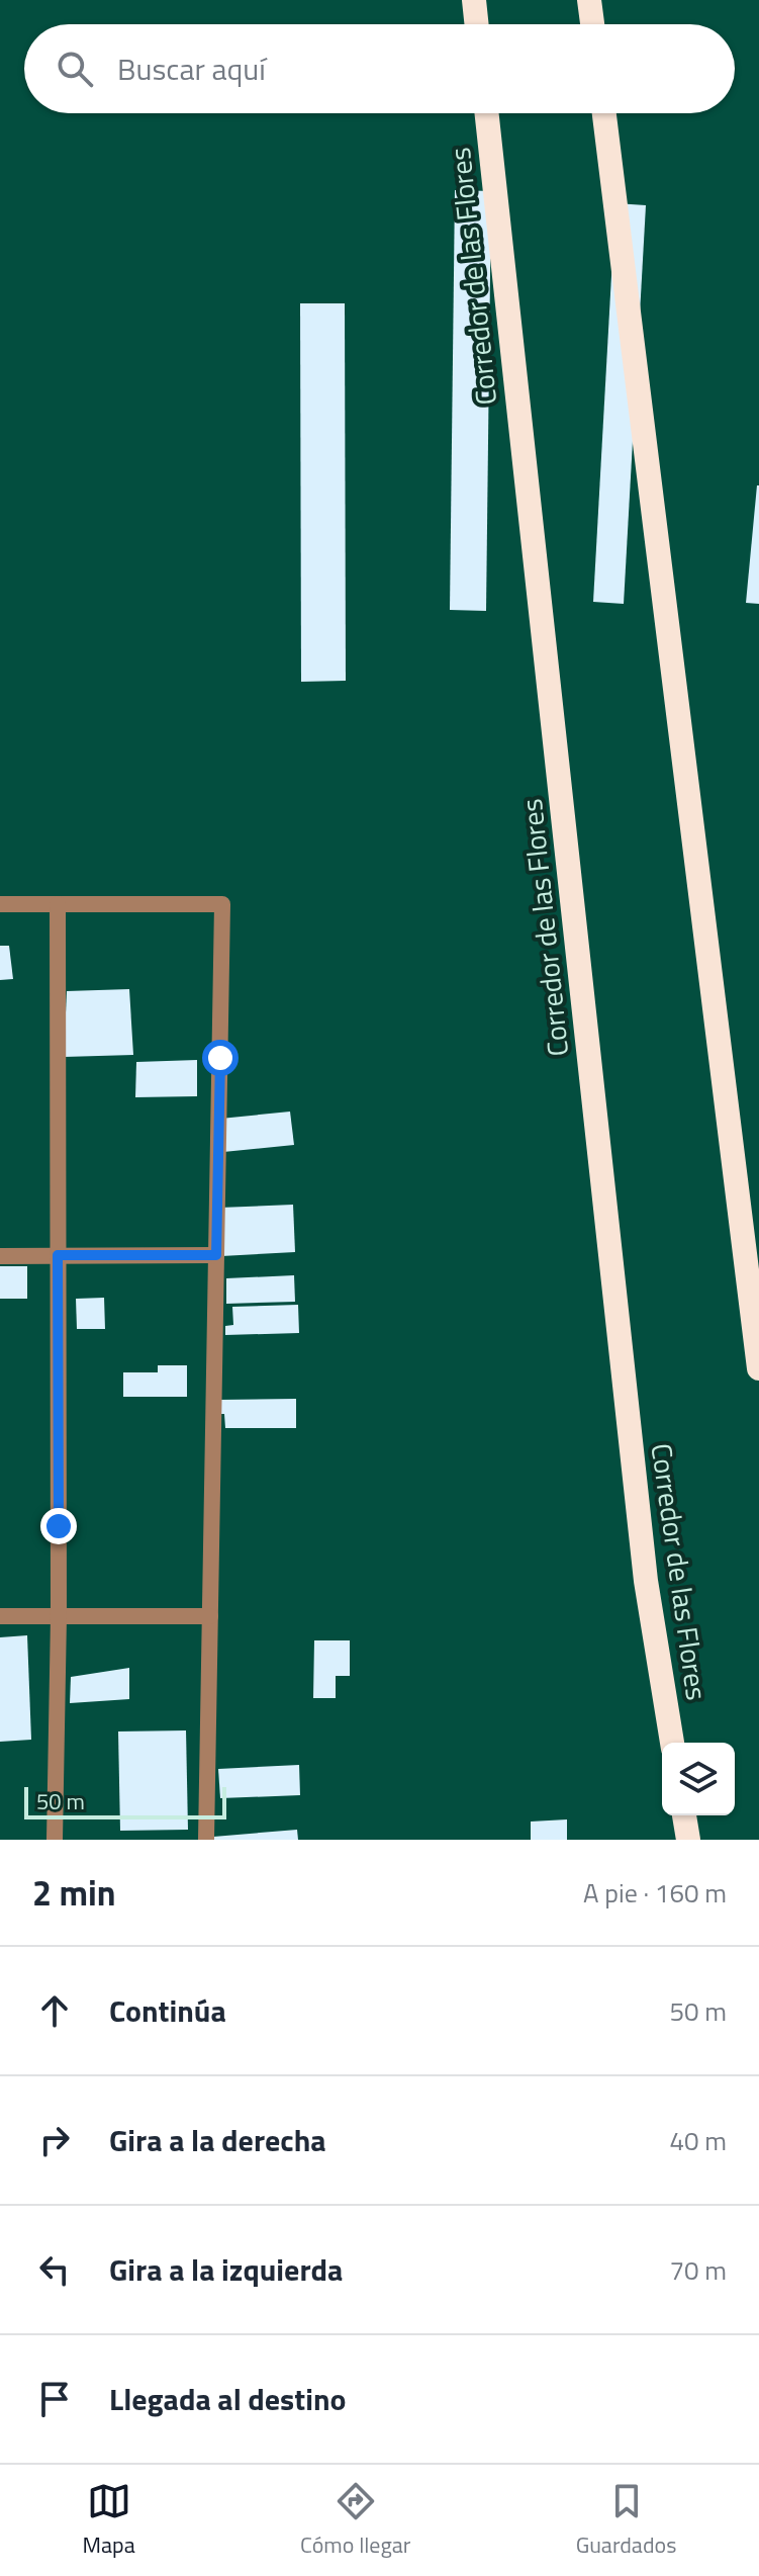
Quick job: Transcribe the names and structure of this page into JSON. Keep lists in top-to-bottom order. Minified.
{"streets":{"highway":["Corredor de las Flores"]},"scale_bar":"50 m","page":{"search":"Buscar aquí","scale":"50 m","heading":["2 min","A pie · 160 m"],"list":[["Continúa","50 m"],["Gira a la derecha","40 m"],["Gira a la izquierda","70 m"],"Llegada al destino"],"nav":["Mapa","Cómo llegar","Guardados"]}}
